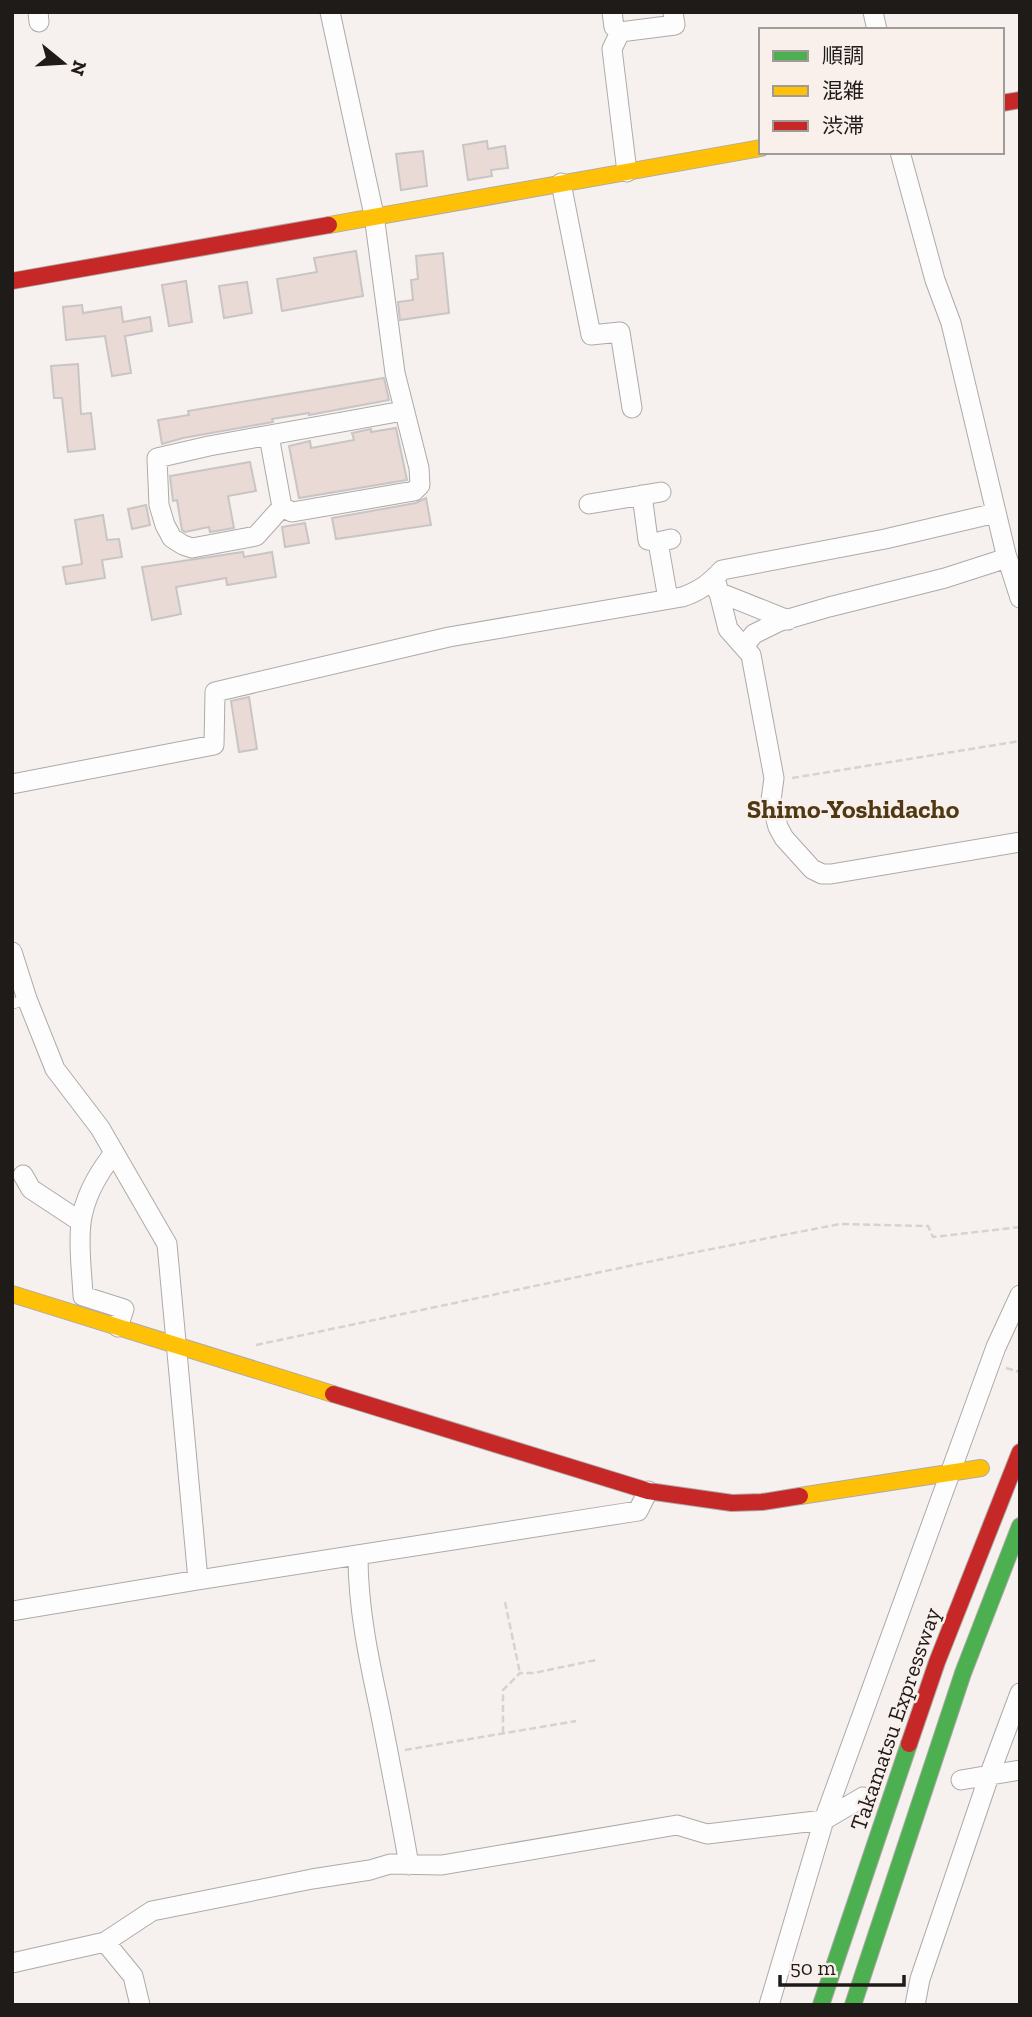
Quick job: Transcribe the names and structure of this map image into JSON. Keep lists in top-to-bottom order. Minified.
{"streets":{"main road":["Takamatsu Expressway"]},"districts":["Shimo-Yoshidacho"],"legend":["順調","混雑","渋滞"],"scale_bar":"50 m","north":"right"}
